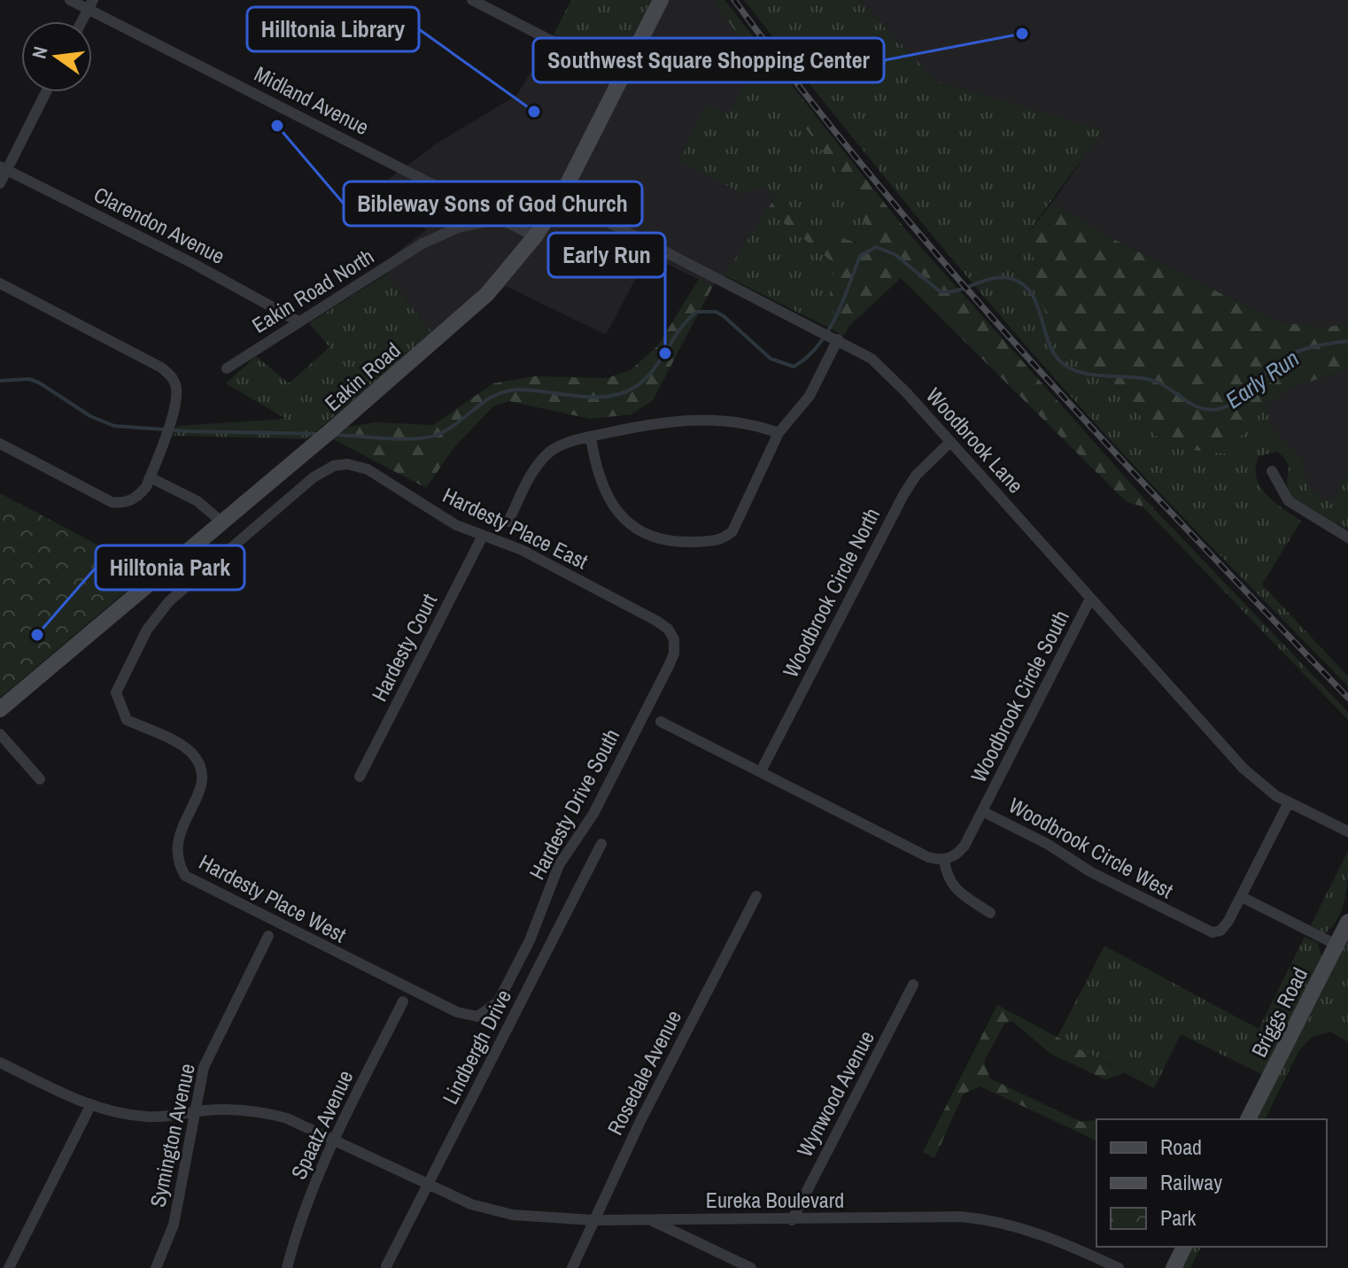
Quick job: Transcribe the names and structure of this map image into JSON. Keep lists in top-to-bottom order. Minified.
{"streets":{"street":["Midland Avenue","Clarendon Avenue","Eakin Road North","Eakin Road","Woodbrook Lane","Hardesty Place East","Woodbrook Circle North","Hardesty Court","Woodbrook Circle South","Hardesty Drive South","Woodbrook Circle West","Hardesty Place West","Briggs Road","Lindbergh Drive","Rosedale Avenue","Wynwood Avenue","Spaatz Avenue","Symington Avenue","Eureka Boulevard"]},"crossings":[["Midland Avenue","Eakin Road North"],["Midland Avenue","Eakin Road"],["Clarendon Avenue","Eakin Road North"],["Eakin Road","Woodbrook Lane"],["Woodbrook Lane","Woodbrook Circle North"],["Woodbrook Lane","Woodbrook Circle South"],["Hardesty Place East","Hardesty Court"],["Hardesty Place East","Hardesty Drive South"],["Hardesty Place East","Hardesty Place West"],["Woodbrook Circle South","Woodbrook Circle West"],["Hardesty Drive South","Hardesty Place West"],["Lindbergh Drive","Eureka Boulevard"],["Rosedale Avenue","Eureka Boulevard"],["Wynwood Avenue","Eureka Boulevard"],["Spaatz Avenue","Eureka Boulevard"],["Symington Avenue","Eureka Boulevard"]],"water":["Early Run"],"places":["Southwest Square Shopping Center","Hilltonia Library","Bibleway Sons of God Church","Early Run","Hilltonia Park"],"legend":["Road","Railway","Park"],"north":"left"}
